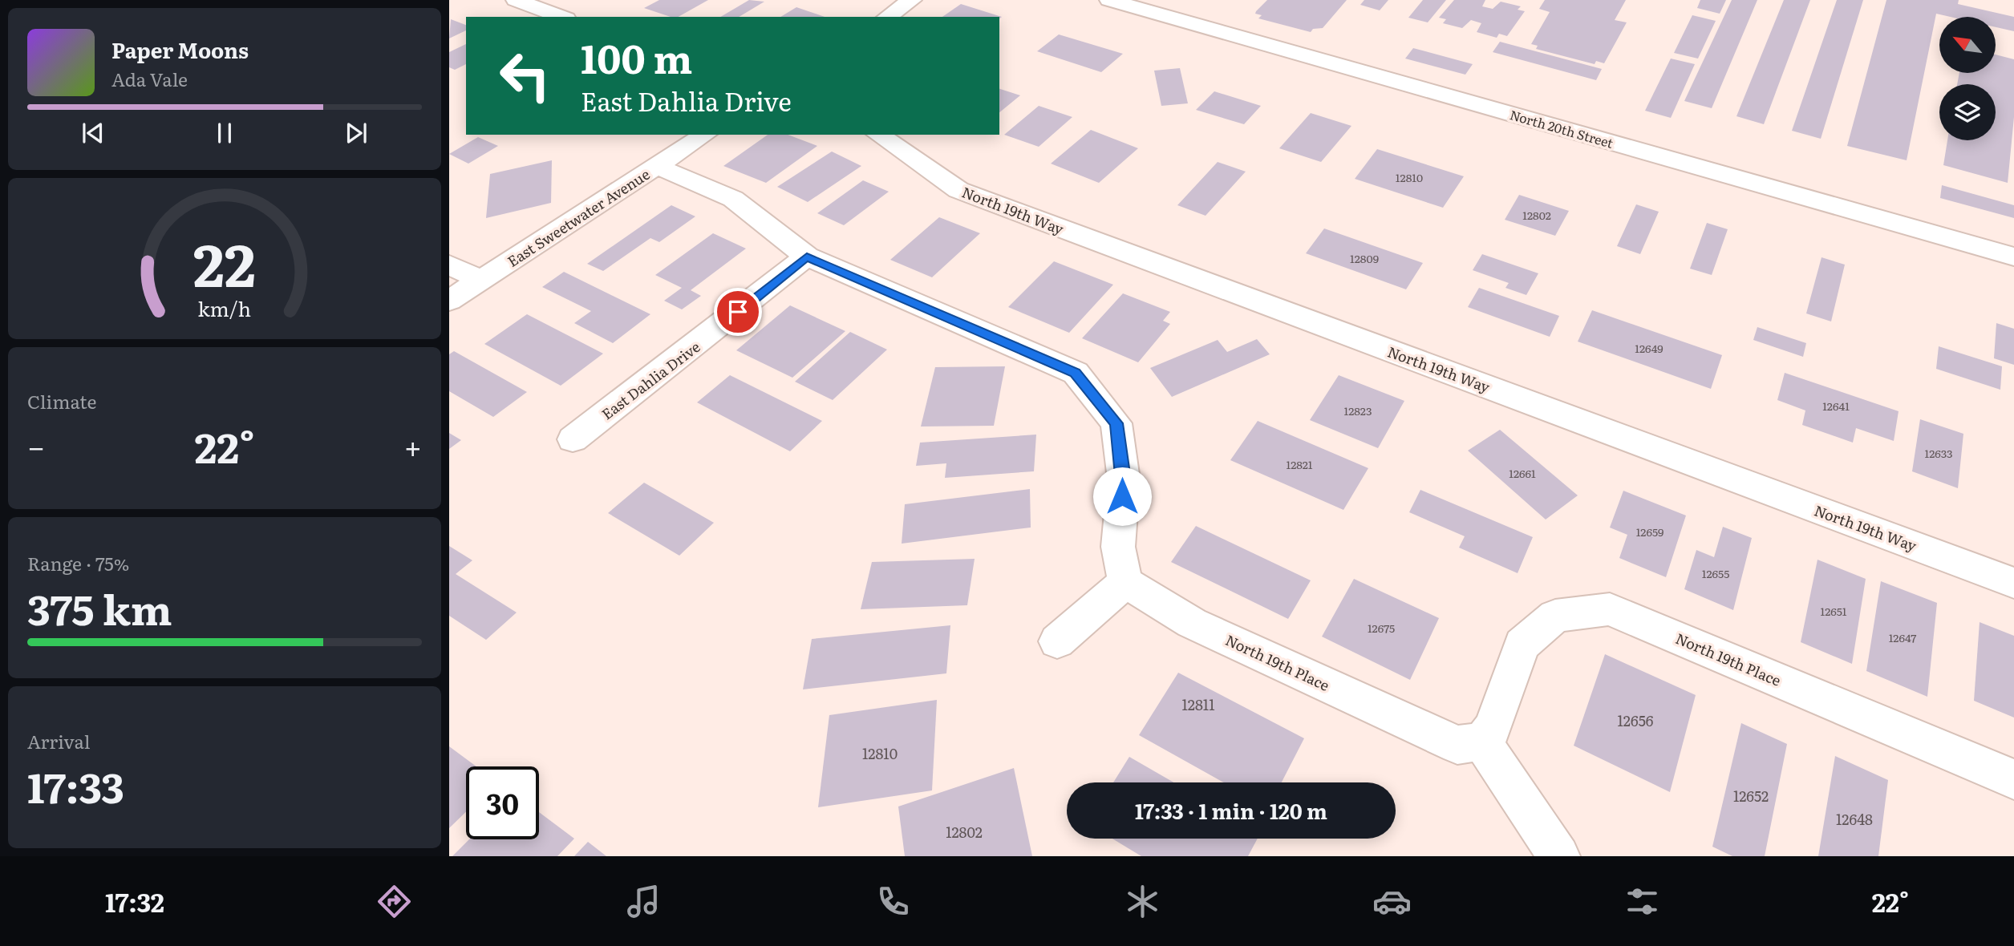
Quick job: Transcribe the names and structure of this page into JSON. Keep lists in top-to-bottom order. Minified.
{"streets":{"street":["North 20th Street","North 19th Way","East Sweetwater Avenue","East Dahlia Drive","North 19th Place"]},"house_numbers":["12810","12802","12809","12649","12641","12823","12633","12821","12661","12659","12655","12651","12675","12647","12811","12656","12810","12652","12648","12802"],"north":"top left","page":{"turn":["100 m","East Dahlia Drive"],"song":["Paper Moons","Ada Vale"],"tile":["Climate",["Range · 75%","375 km"],["Arrival","17:33"]],"heat":["−","22°","+"],"limit":"30","trip":"17:33 · 1 min · 120 m","tabs":["17:32","22°"],"gauge":["22","km/h"]}}
